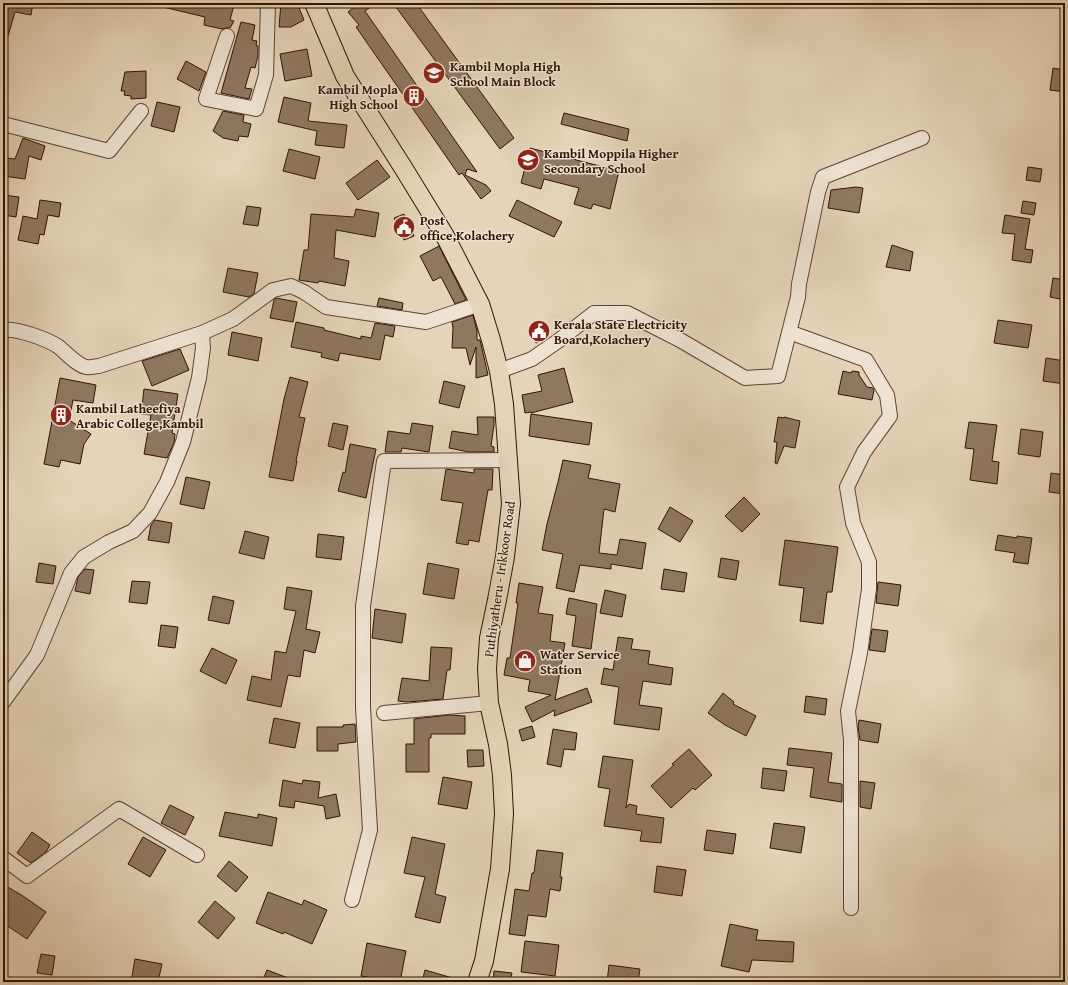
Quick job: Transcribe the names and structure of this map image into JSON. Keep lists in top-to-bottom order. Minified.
{"streets":{"main road":["Puthiyatheru - Irikkoor Road"]},"places":{"school or university":["Kambil Mopla High School Main Block","Kambil Moppila Higher Secondary School"],"building":["Kambil Mopla High School","Kambil Latheefiya Arabic College,Kambil"],"public building":["Post office,Kolachery","Kerala State Electricity Board,Kolachery"],"shop":["Water Service Station"]}}
